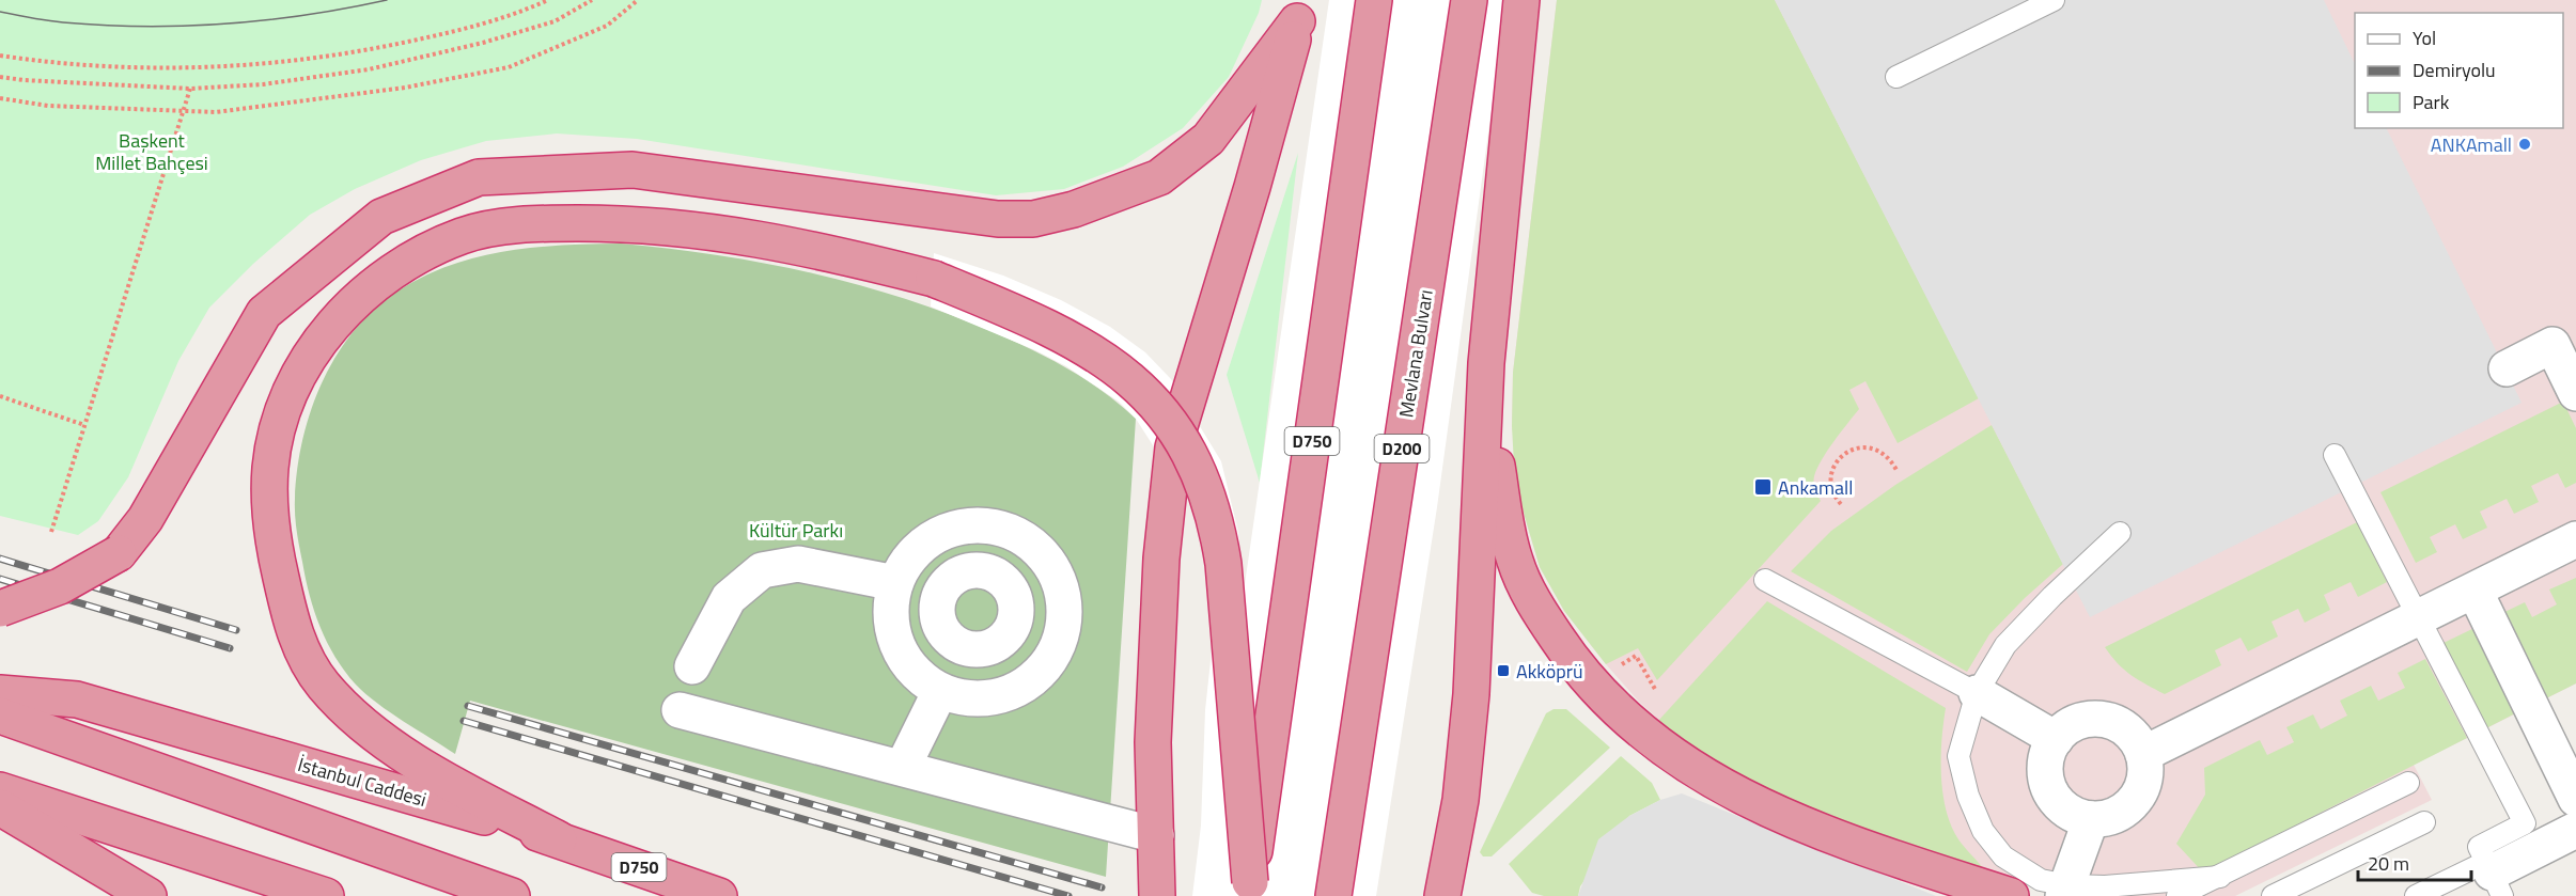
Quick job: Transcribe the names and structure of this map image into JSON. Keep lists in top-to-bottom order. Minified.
{"streets":{"highway":["Mevlana Bulvarı","D750","D200","İstanbul Caddesi"]},"parks":["Başkent Millet Bahçesi","Kültür Parkı"],"places":{"other":["ANKAmall"],"transit":["Ankamall","Akköprü"]},"legend":["Yol","Demiryolu","Park"],"scale_bar":"20 m"}
